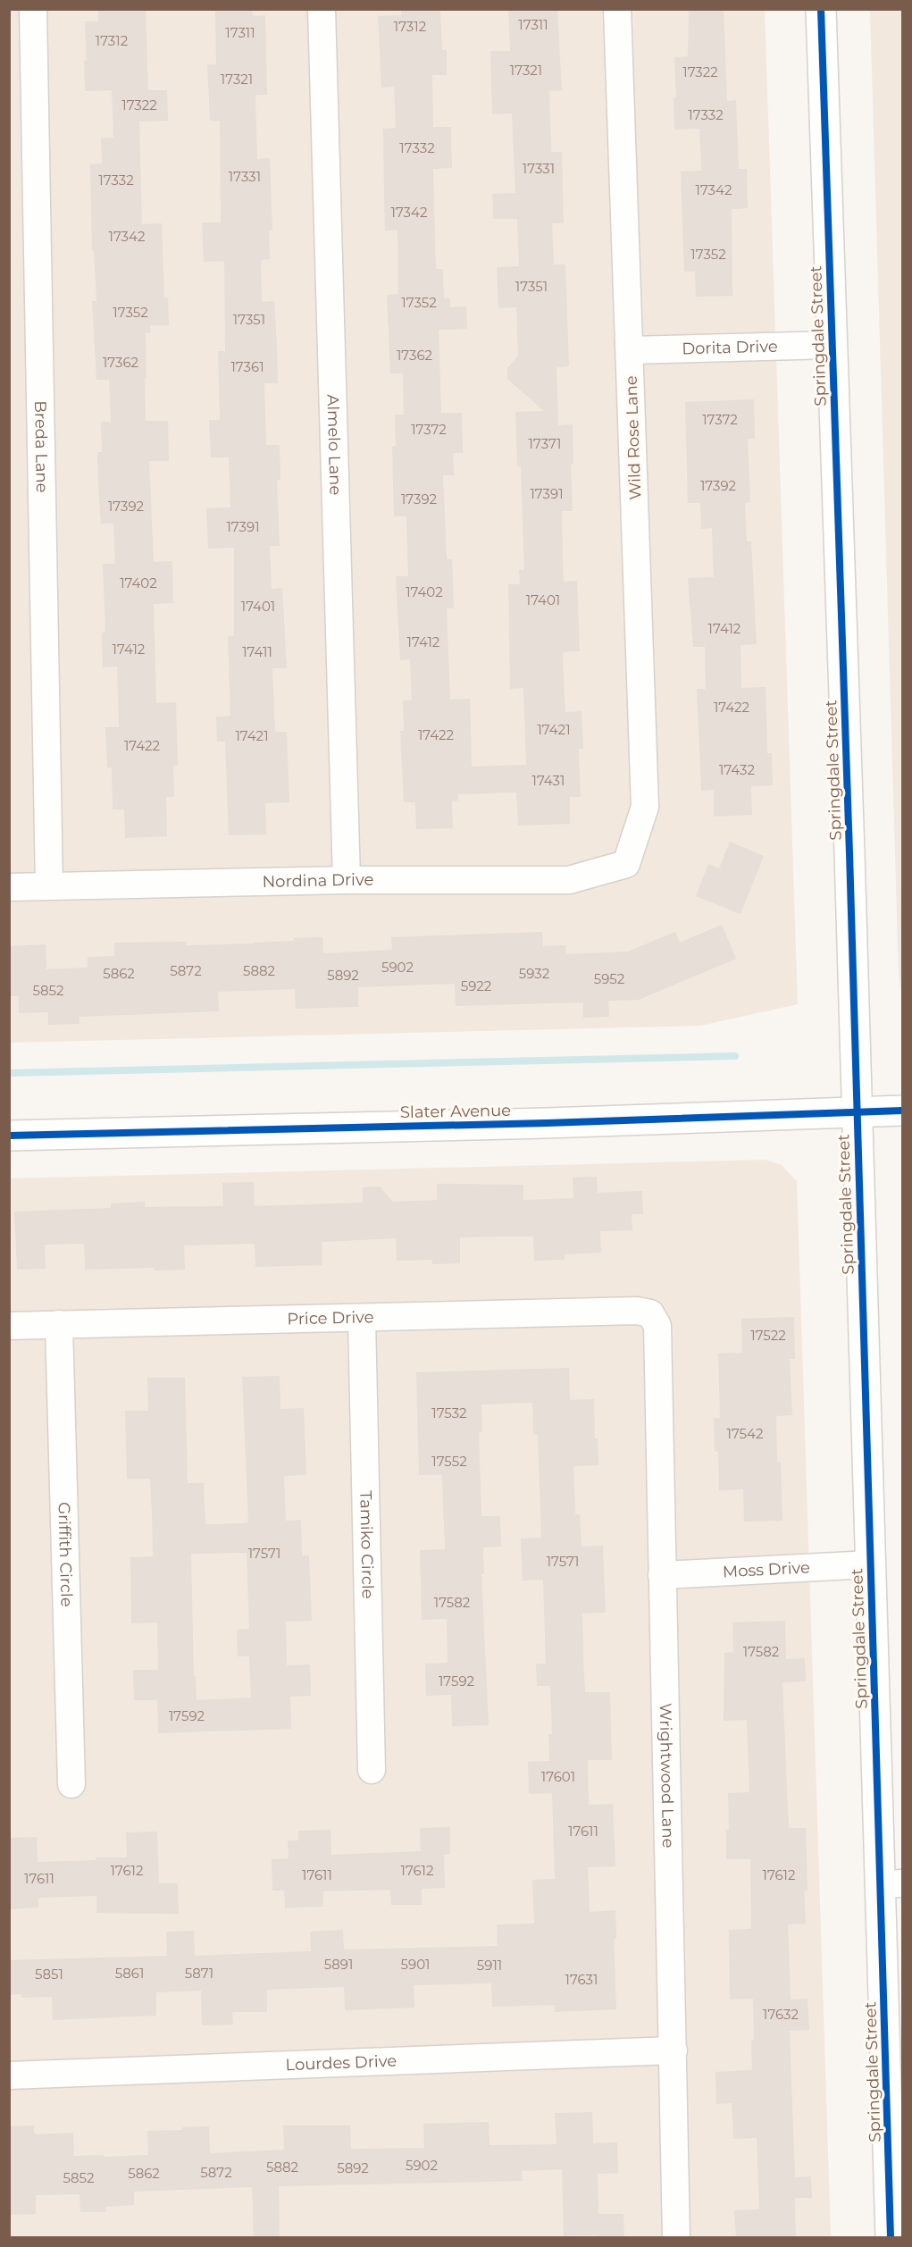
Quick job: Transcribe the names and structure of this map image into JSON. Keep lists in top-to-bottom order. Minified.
{"streets":{"street":["Springdale Street","Dorita Drive","Wild Rose Lane","Almelo Lane","Breda Lane","Nordina Drive","Slater Avenue","Price Drive","Tamiko Circle","Griffith Circle","Moss Drive","Wrightwood Lane","Lourdes Drive"]},"crossings":[["Springdale Street","Dorita Drive"],["Springdale Street","Slater Avenue"],["Springdale Street","Moss Drive"],["Dorita Drive","Wild Rose Lane"],["Wild Rose Lane","Nordina Drive"],["Almelo Lane","Nordina Drive"],["Breda Lane","Nordina Drive"],["Price Drive","Tamiko Circle"],["Price Drive","Griffith Circle"],["Price Drive","Wrightwood Lane"],["Moss Drive","Wrightwood Lane"],["Wrightwood Lane","Lourdes Drive"]],"house_numbers":["17311","17312","17311","17312","17321","17322","17321","17322","17332","17332","17331","17331","17332","17342","17342","17342","17352","17351","17352","17352","17351","17362","17362","17361","17372","17372","17371","17392","17391","17392","17392","17391","17402","17402","17401","17401","17412","17412","17412","17411","17422","17421","17422","17421","17422","17432","17431","5902","5872","5882","5862","5932","5892","5952","5922","5852","17522","17532","17542","17552","17571","17571","17582","17582","17592","17592","17601","17611","17612","17612","17611","17612","17611","5891","5901","5911","5861","5871","5851","17631","17632","5902","5882","5892","5872","5862","5852"]}
